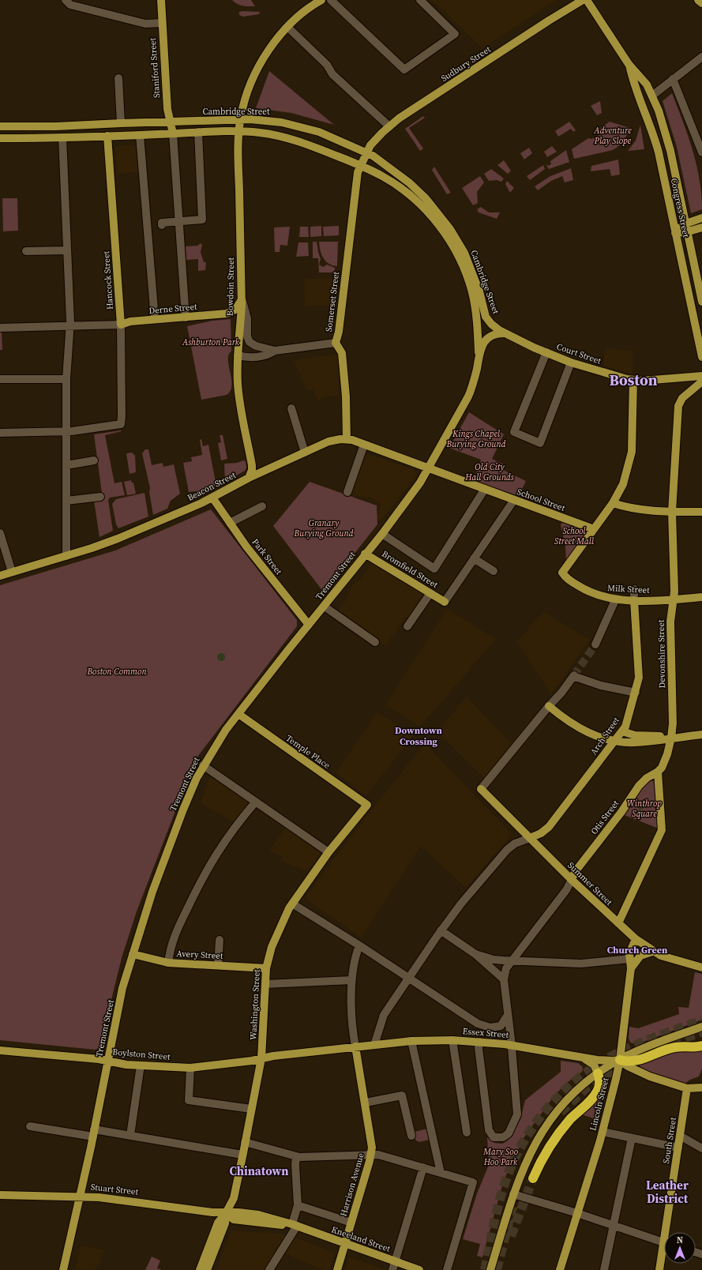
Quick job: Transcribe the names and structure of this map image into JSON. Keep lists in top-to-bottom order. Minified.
{"streets":{"main road":["Sudbury Street","Staniford Street","Cambridge Street","Congress Street","Hancock Street","Bowdoin Street","Somerset Street","Derne Street","Court Street","Beacon Street","School Street","Park Street","Bromfield Street","Tremont Street","Milk Street","Devonshire Street","Arch Street","Temple Place","Otis Street","Summer Street","Avery Street","Washington Street","Essex Street","Boylston Street","Lincoln Street","South Street","Harrison Avenue","Stuart Street","Kneeland Street"]},"crossings":[["Sudbury Street","Cambridge Street"],["Sudbury Street","Somerset Street"],["Staniford Street","Cambridge Street"],["Cambridge Street","Hancock Street"],["Cambridge Street","Bowdoin Street"],["Cambridge Street","Somerset Street"],["Cambridge Street","Court Street"],["Cambridge Street","Tremont Street"],["Hancock Street","Derne Street"],["Bowdoin Street","Beacon Street"],["Somerset Street","Beacon Street"],["Beacon Street","School Street"],["Beacon Street","Park Street"],["Beacon Street","Tremont Street"],["School Street","Tremont Street"],["School Street","Milk Street"],["Park Street","Tremont Street"],["Bromfield Street","Tremont Street"],["Tremont Street","Temple Place"],["Tremont Street","Avery Street"],["Tremont Street","Boylston Street"],["Tremont Street","Stuart Street"],["Milk Street","Devonshire Street"],["Milk Street","Arch Street"],["Devonshire Street","Otis Street"],["Arch Street","Summer Street"],["Temple Place","Washington Street"],["Otis Street","Summer Street"],["Summer Street","Lincoln Street"],["Avery Street","Washington Street"],["Washington Street","Essex Street"],["Washington Street","Boylston Street"],["Washington Street","Stuart Street"],["Washington Street","Kneeland Street"],["Essex Street","Boylston Street"],["Essex Street","Lincoln Street"],["Essex Street","Harrison Avenue"],["Harrison Avenue","Kneeland Street"],["Stuart Street","Kneeland Street"]],"districts":["Boston","Downtown Crossing","Church Green","Chinatown","Leather District"],"parks":["Adventure Play Slope","Ashburton Park","Kings Chapel Burying Ground","Old City Hall Grounds","Granary Burying Ground","School Street Mall","Boston Common","Winthrop Square","Mary Soo Hoo Park"],"north":"top"}
